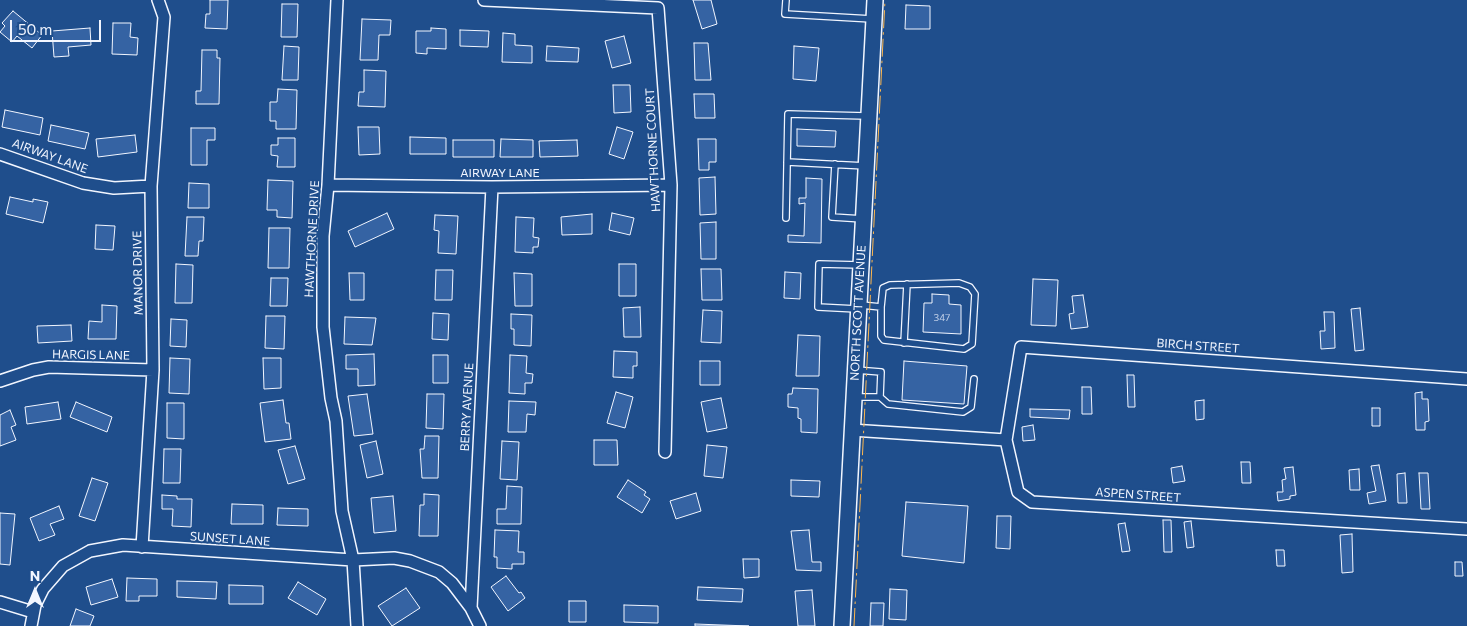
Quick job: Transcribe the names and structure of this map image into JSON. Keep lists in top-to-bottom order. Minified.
{"streets":{"main road":["NORTH SCOTT AVENUE"],"street":["HAWTHORNE COURT","AIRWAY LANE","HAWTHORNE DRIVE","MANOR DRIVE","BIRCH STREET","HARGIS LANE","BERRY AVENUE","ASPEN STREET","SUNSET LANE"]},"crossings":[["HAWTHORNE COURT","AIRWAY LANE"],["AIRWAY LANE","HAWTHORNE DRIVE"],["AIRWAY LANE","MANOR DRIVE"],["AIRWAY LANE","BERRY AVENUE"],["HAWTHORNE DRIVE","SUNSET LANE"],["MANOR DRIVE","HARGIS LANE"],["MANOR DRIVE","SUNSET LANE"],["BIRCH STREET","ASPEN STREET"],["BERRY AVENUE","SUNSET LANE"]],"house_numbers":["347"],"scale_bar":"50 m","north":"top"}
